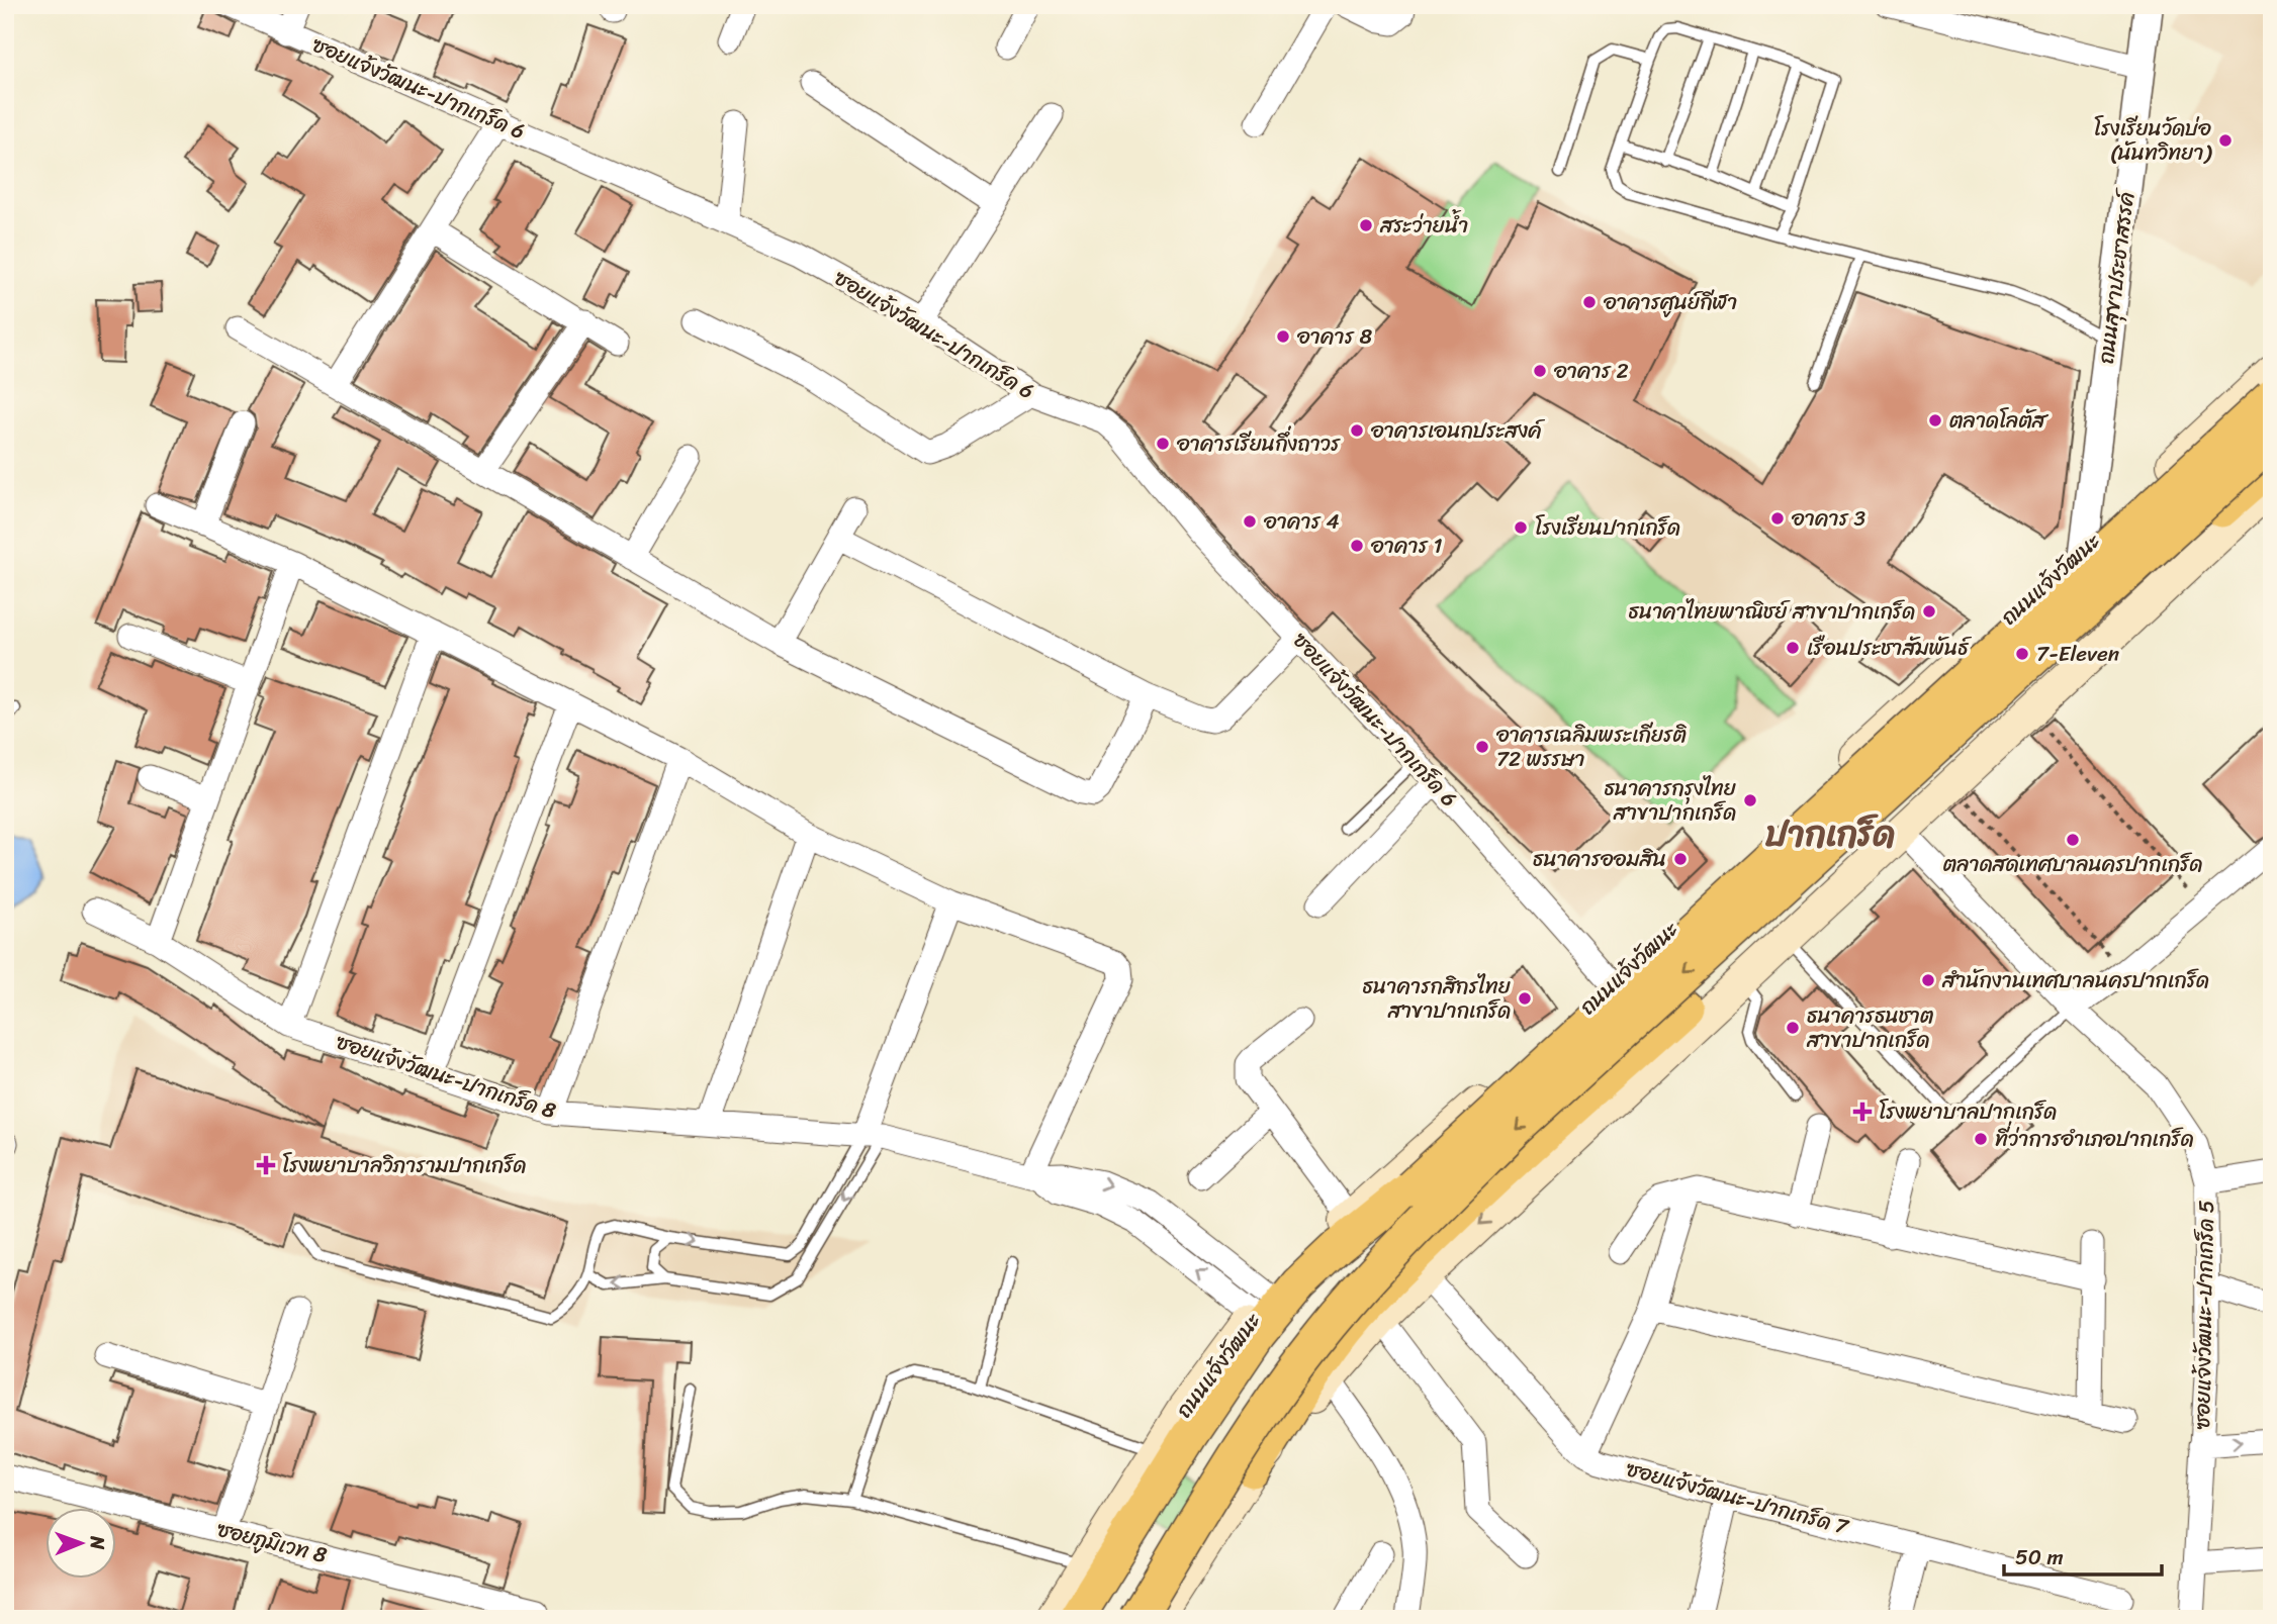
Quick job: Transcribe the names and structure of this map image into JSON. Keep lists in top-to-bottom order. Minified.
{"streets":{"main road":["ถนนแจ้งวัฒนะ"],"street":["ซอยแจ้งวัฒนะ-ปากเกร็ด 6","ถนนสุขาประชาสรรค์","ซอยแจ้งวัฒนะ-ปากเกร็ด 8","ซอยแจ้งวัฒนะ-ปากเกร็ด 5","ซอยแจ้งวัฒนะ-ปากเกร็ด 7","ซอยภูมิเวท 8"]},"crossings":[["ซอยแจ้งวัฒนะ-ปากเกร็ด 6","ถนนแจ้งวัฒนะ"],["ถนนสุขาประชาสรรค์","ถนนแจ้งวัฒนะ"],["ถนนแจ้งวัฒนะ","ซอยแจ้งวัฒนะ-ปากเกร็ด 8"]],"districts":["ปากเกร็ด"],"places":{"other":["โรงเรียนวัดบ่อ (นันทวิทยา)","สระว่ายน้ำ","อาคารศูนย์กีฬา","อาคาร 8","อาคาร 2","ตลาดโลตัส","อาคารเอนกประสงค์","อาคารเรียนกึ่งถาวร","อาคาร 3","อาคาร 4","โรงเรียนปากเกร็ด","อาคาร 1","ธนาคาไทยพาณิชย์ สาขาปากเกร็ด","เรือนประชาสัมพันธ์","7-Eleven","อาคารเฉลิมพระเกียรติ 72 พรรษา","ธนาคารกรุงไทย สาขาปากเกร็ด","ตลาดสดเทศบาลนครปากเกร็ด","ธนาคารออมสิน","สำนักงานเทศบาลนครปากเกร็ด","ธนาคารกสิกรไทย สาขาปากเกร็ด","ธนาคารธนชาต สาขาปากเกร็ด","ที่ว่าการอำเภอปากเกร็ด"],"health":["โรงพยาบาลปากเกร็ด","โรงพยาบาลวิภารามปากเกร็ด"]},"scale_bar":"50 m","north":"right"}
